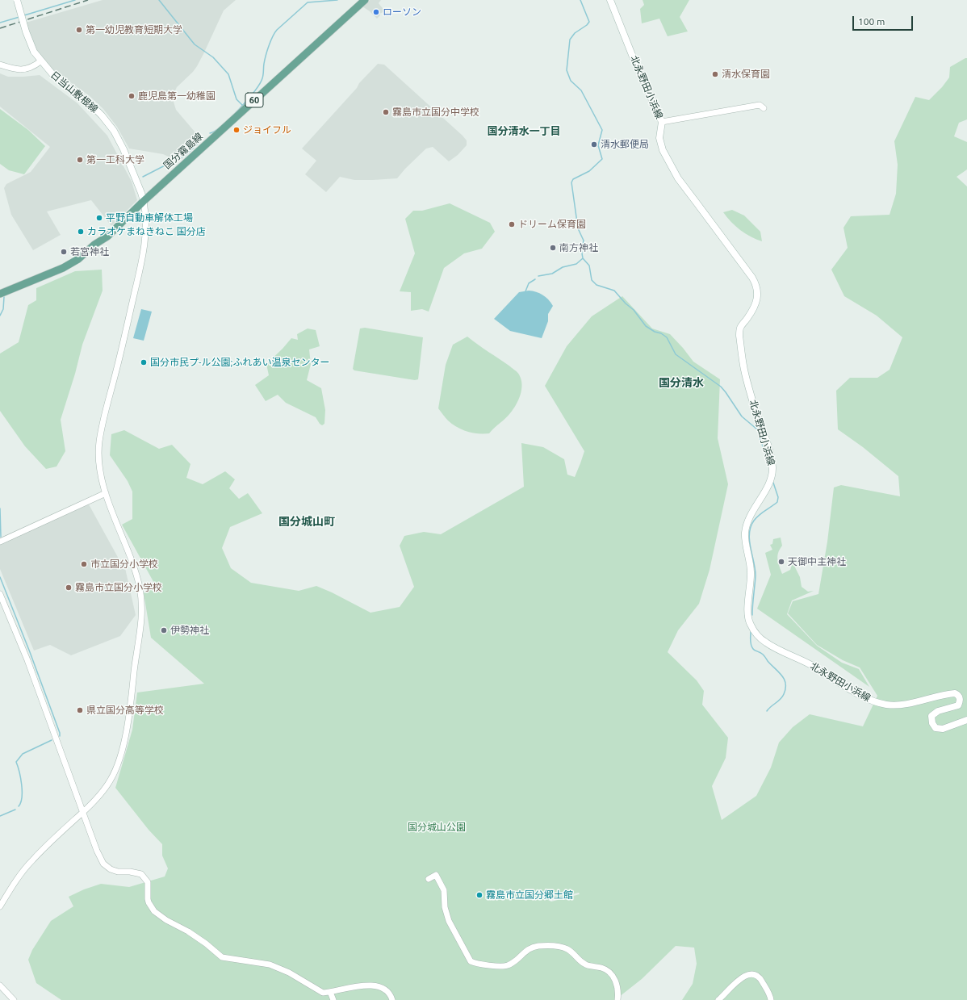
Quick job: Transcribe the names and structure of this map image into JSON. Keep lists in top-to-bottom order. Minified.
{"streets":{"main road":["北永野田小浜線","日当山敷根線","60","国分霧島線"]},"crossings":[["日当山敷根線","国分霧島線"]],"districts":["国分清水一丁目","国分清水","国分城山町"],"parks":["国分城山公園"],"places":["ローソン","第一幼児教育短期大学","清水保育園","鹿児島第一幼稚園","霧島市立国分中学校","ジョイフル","清水郵便局","第一工科大学","平野自動車解体工場","ドリーム保育園","カラオケまねきねこ 国分店","南方神社","若宮神社","国分市民プ-ル公園;ふれあい温泉センター","天御中主神社","市立国分小学校","霧島市立国分小学校","伊勢神社","県立国分高等学校","霧島市立国分郷土館"],"scale_bar":"100 m"}
